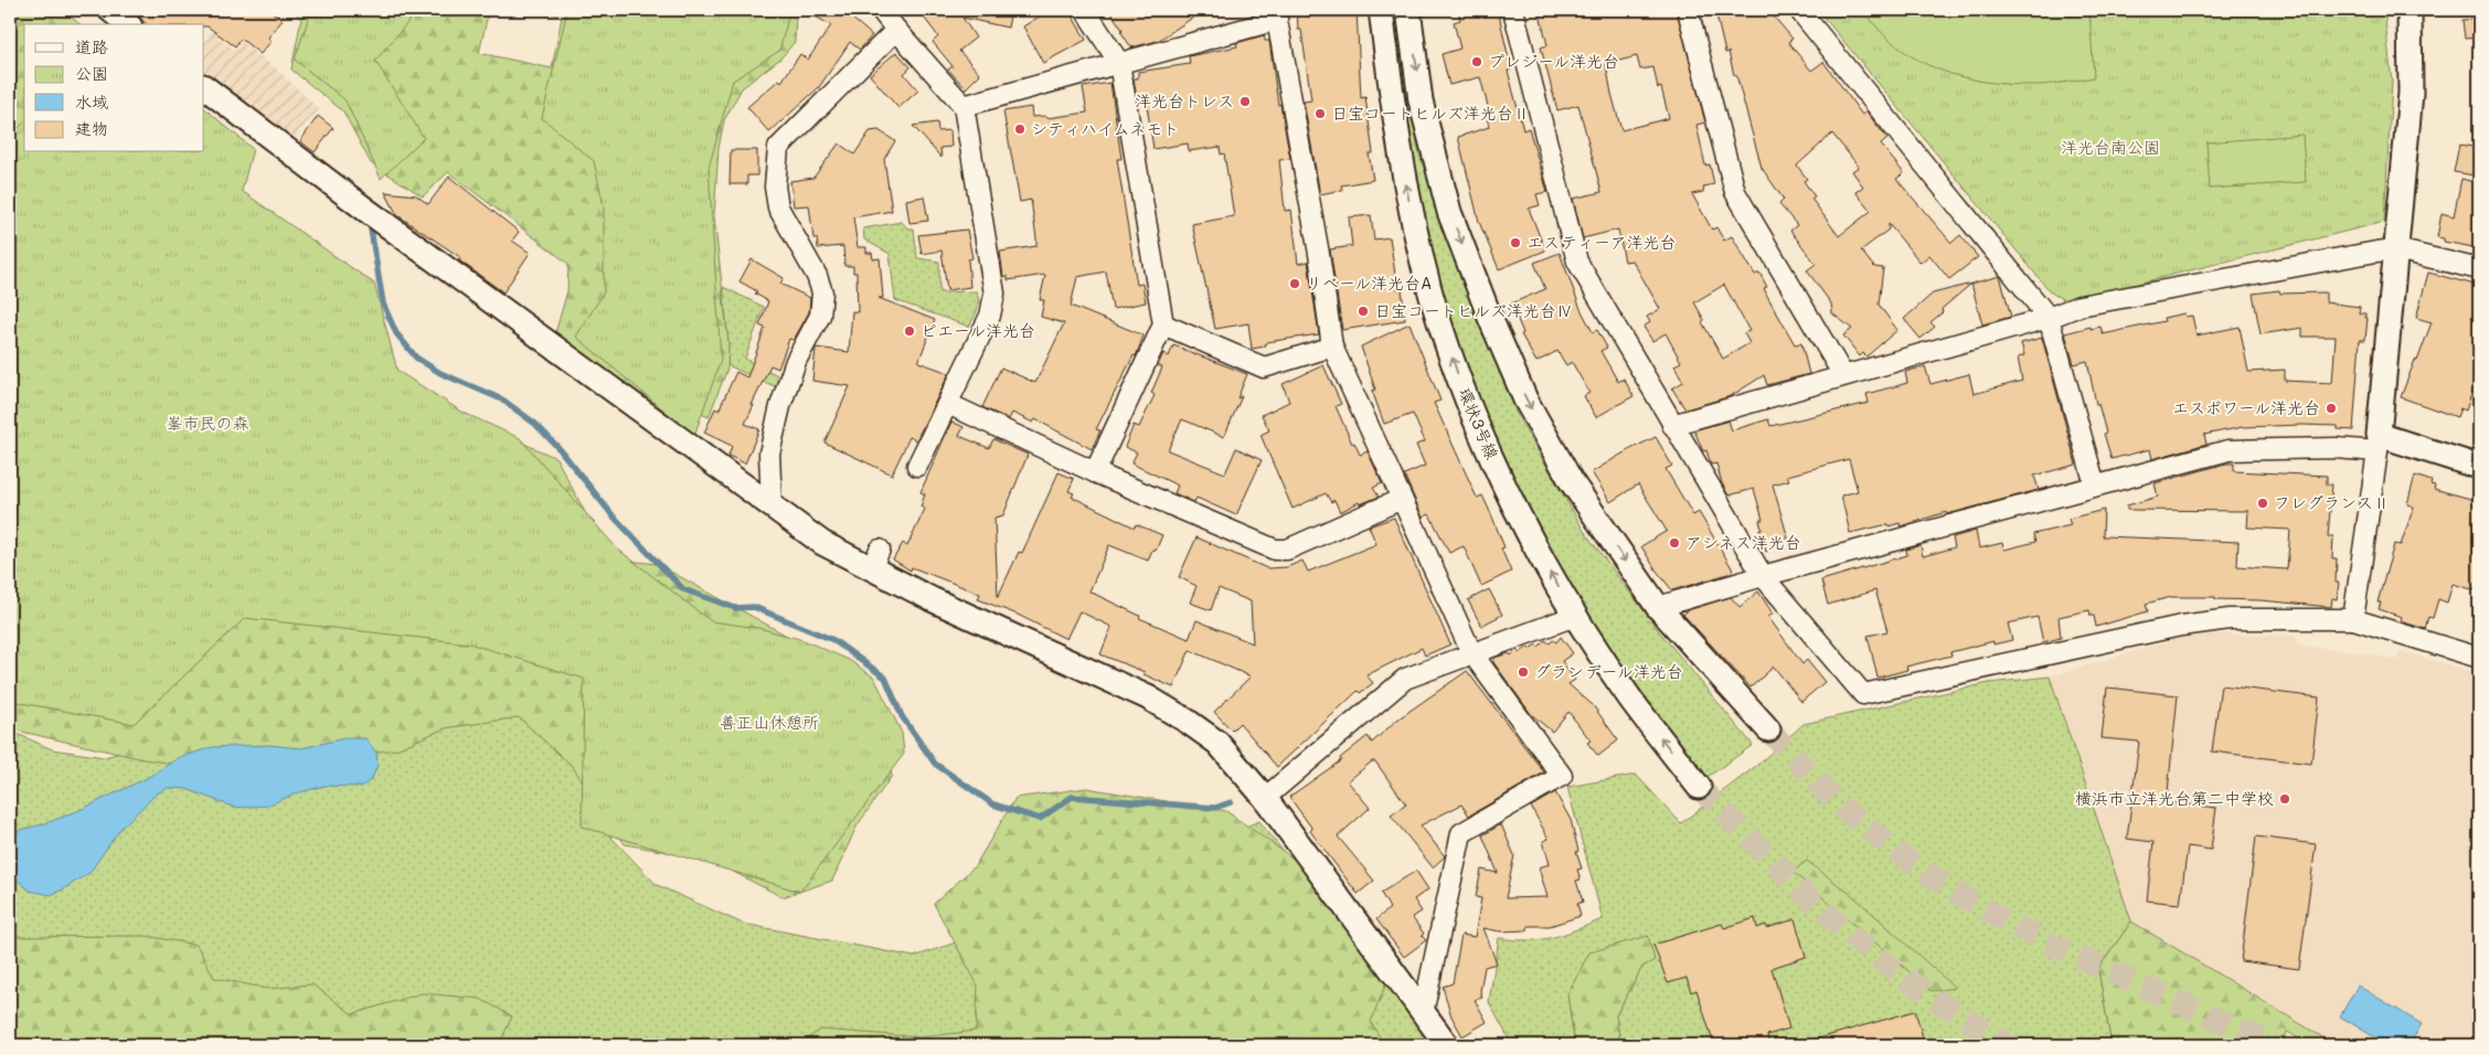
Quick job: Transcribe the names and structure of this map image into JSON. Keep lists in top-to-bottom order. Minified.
{"streets":{"street":["環状3号線"]},"parks":["洋光台南公園","峯市民の森","善正山休憩所"],"places":["プレジール洋光台","洋光台トレス","日宝コートヒルズ洋光台Ⅱ","シティハイムネモト","エスティーア洋光台","リベール洋光台A","日宝コートヒルズ洋光台Ⅳ","ピエール洋光台","エスポワール洋光台","フレグランスⅡ","アシネス洋光台","グランデール洋光台","横浜市立洋光台第二中学校"],"legend":["道路","公園","水域","建物"]}
